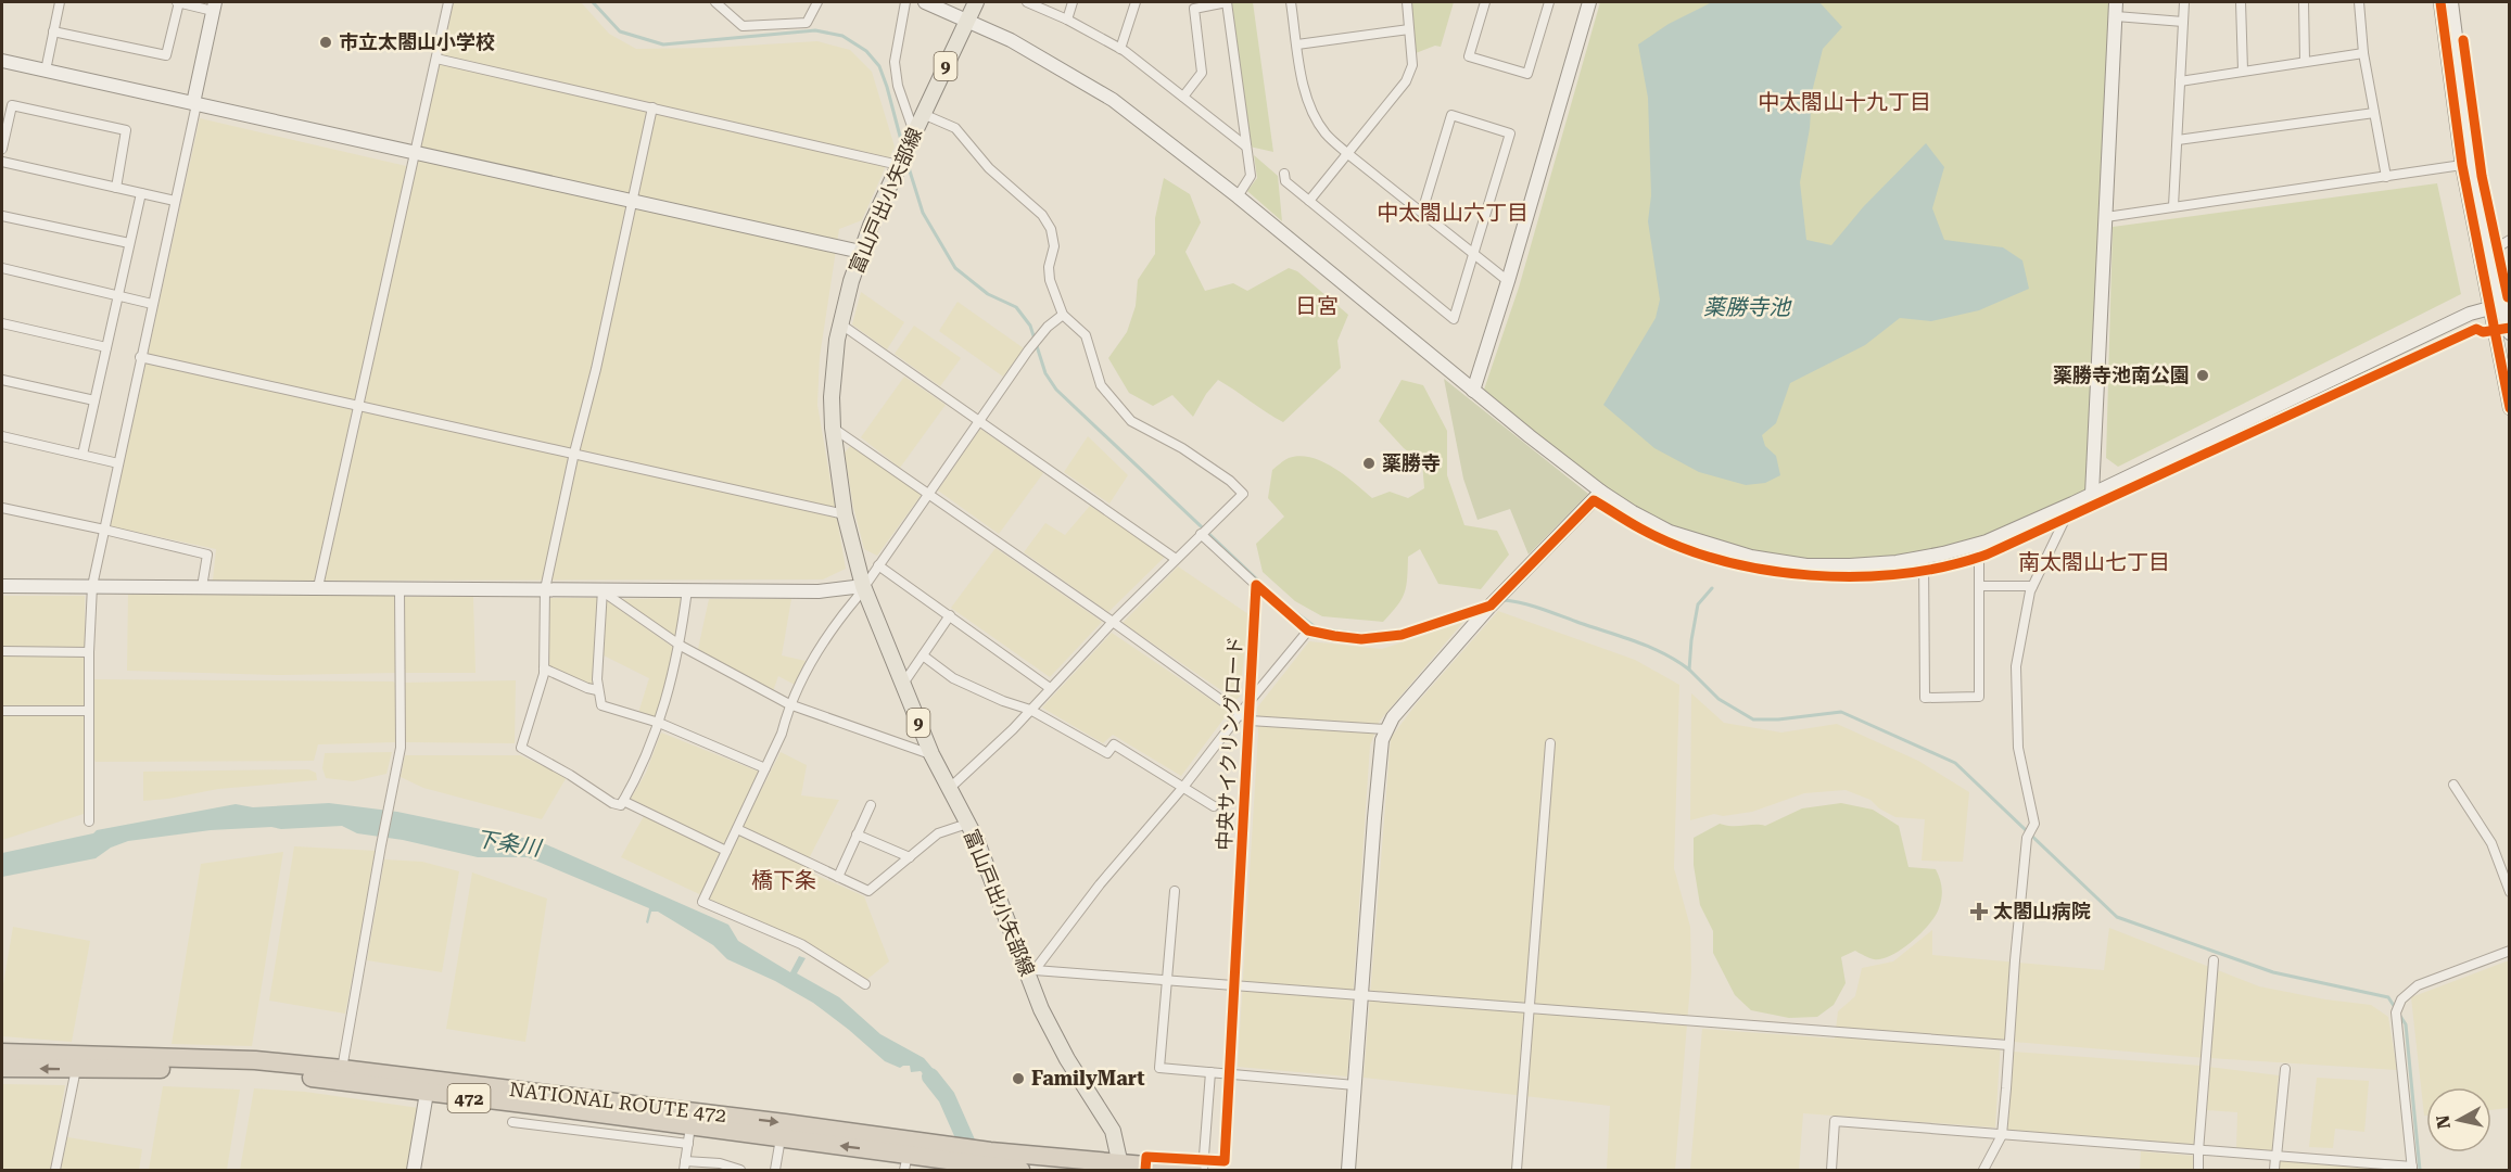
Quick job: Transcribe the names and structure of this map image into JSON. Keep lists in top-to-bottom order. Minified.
{"streets":{"highway":["472","NATIONAL ROUTE 472"],"main road":["9","富山戸出小矢部線"],"cycle path":["中央サイクリングロード"]},"crossings":[["富山戸出小矢部線","NATIONAL ROUTE 472"]],"districts":["中太閤山十九丁目","中太閤山六丁目","日宮","南太閤山七丁目","橋下条"],"water":["薬勝寺池","下条川"],"places":{"other":["市立太閤山小学校","薬勝寺池南公園","薬勝寺","FamilyMart"],"health":["太閤山病院"]},"north":"left"}
